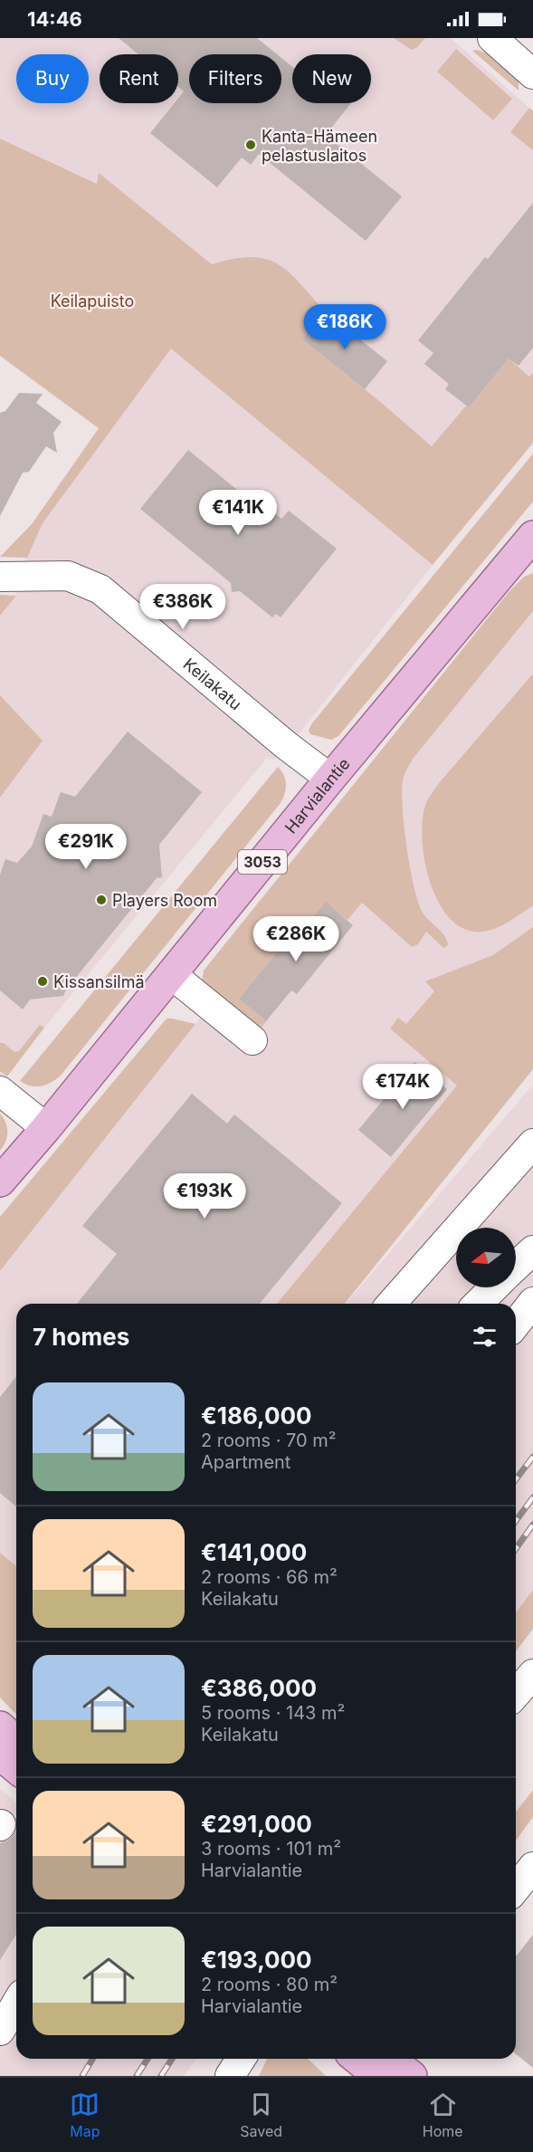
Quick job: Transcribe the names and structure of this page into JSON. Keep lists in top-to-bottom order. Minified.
{"streets":{"main road":["Harvialantie","3053"],"street":["Keilakatu"]},"crossings":[["Keilakatu","Harvialantie"]],"parks":["Keilapuisto"],"places":["Kanta-Hämeen pelastuslaitos","Players Room","Kissansilmä"],"north":"left","page":{"status":"14:46","chip":["Buy","Rent","Filters","New"],"price":["€186K","€141K","€386K","€291K","€286K","€174K","€193K"],"heading":"7 homes","list":[{"name":"€186,000","note":"2 rooms · 70 m² · Apartment"},{"name":"€141,000","note":"2 rooms · 66 m² · Keilakatu"},{"name":"€386,000","note":"5 rooms · 143 m² · Keilakatu"},{"name":"€291,000","note":"3 rooms · 101 m² · Harvialantie"},{"name":"€193,000","note":"2 rooms · 80 m² · Harvialantie"}],"tabs":["Map","Saved","Home"]}}
